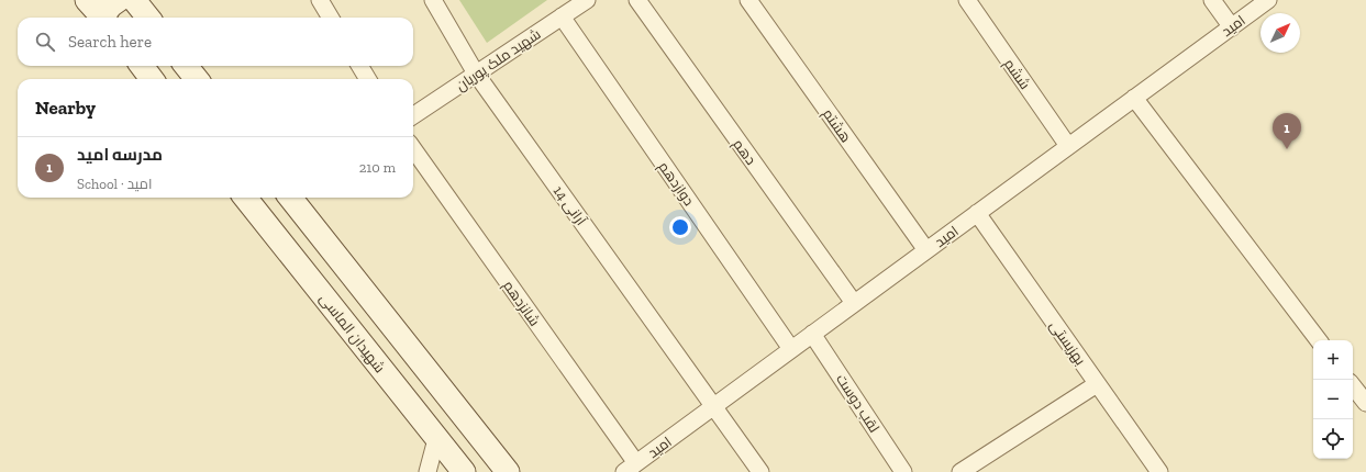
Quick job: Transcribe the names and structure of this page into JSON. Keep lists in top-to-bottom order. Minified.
{"streets":{"main road":["شهیدان الماسی"],"street":["امید","شهید ملک پوریان","ششم","هشتم","دهم","دوازدهم","آرانی 14","شانزدهم","بهزیستی","لقب دوست"]},"crossings":[["امید","ششم"],["امید","هشتم"],["امید","دهم"],["امید","دوازدهم"],["امید","آرانی 14"],["امید","شانزدهم"],["امید","بهزیستی"],["امید","لقب دوست"],["شهید ملک پوریان","دوازدهم"],["شهید ملک پوریان","آرانی 14"]],"north":"top right","page":{"search":"Search here","heading":"Nearby","pins":"1","list":[{"mark":"1","name":"مدرسه امید","note":"School · امید","value":"210 m"}],"map_buttons":["+","−"]}}
